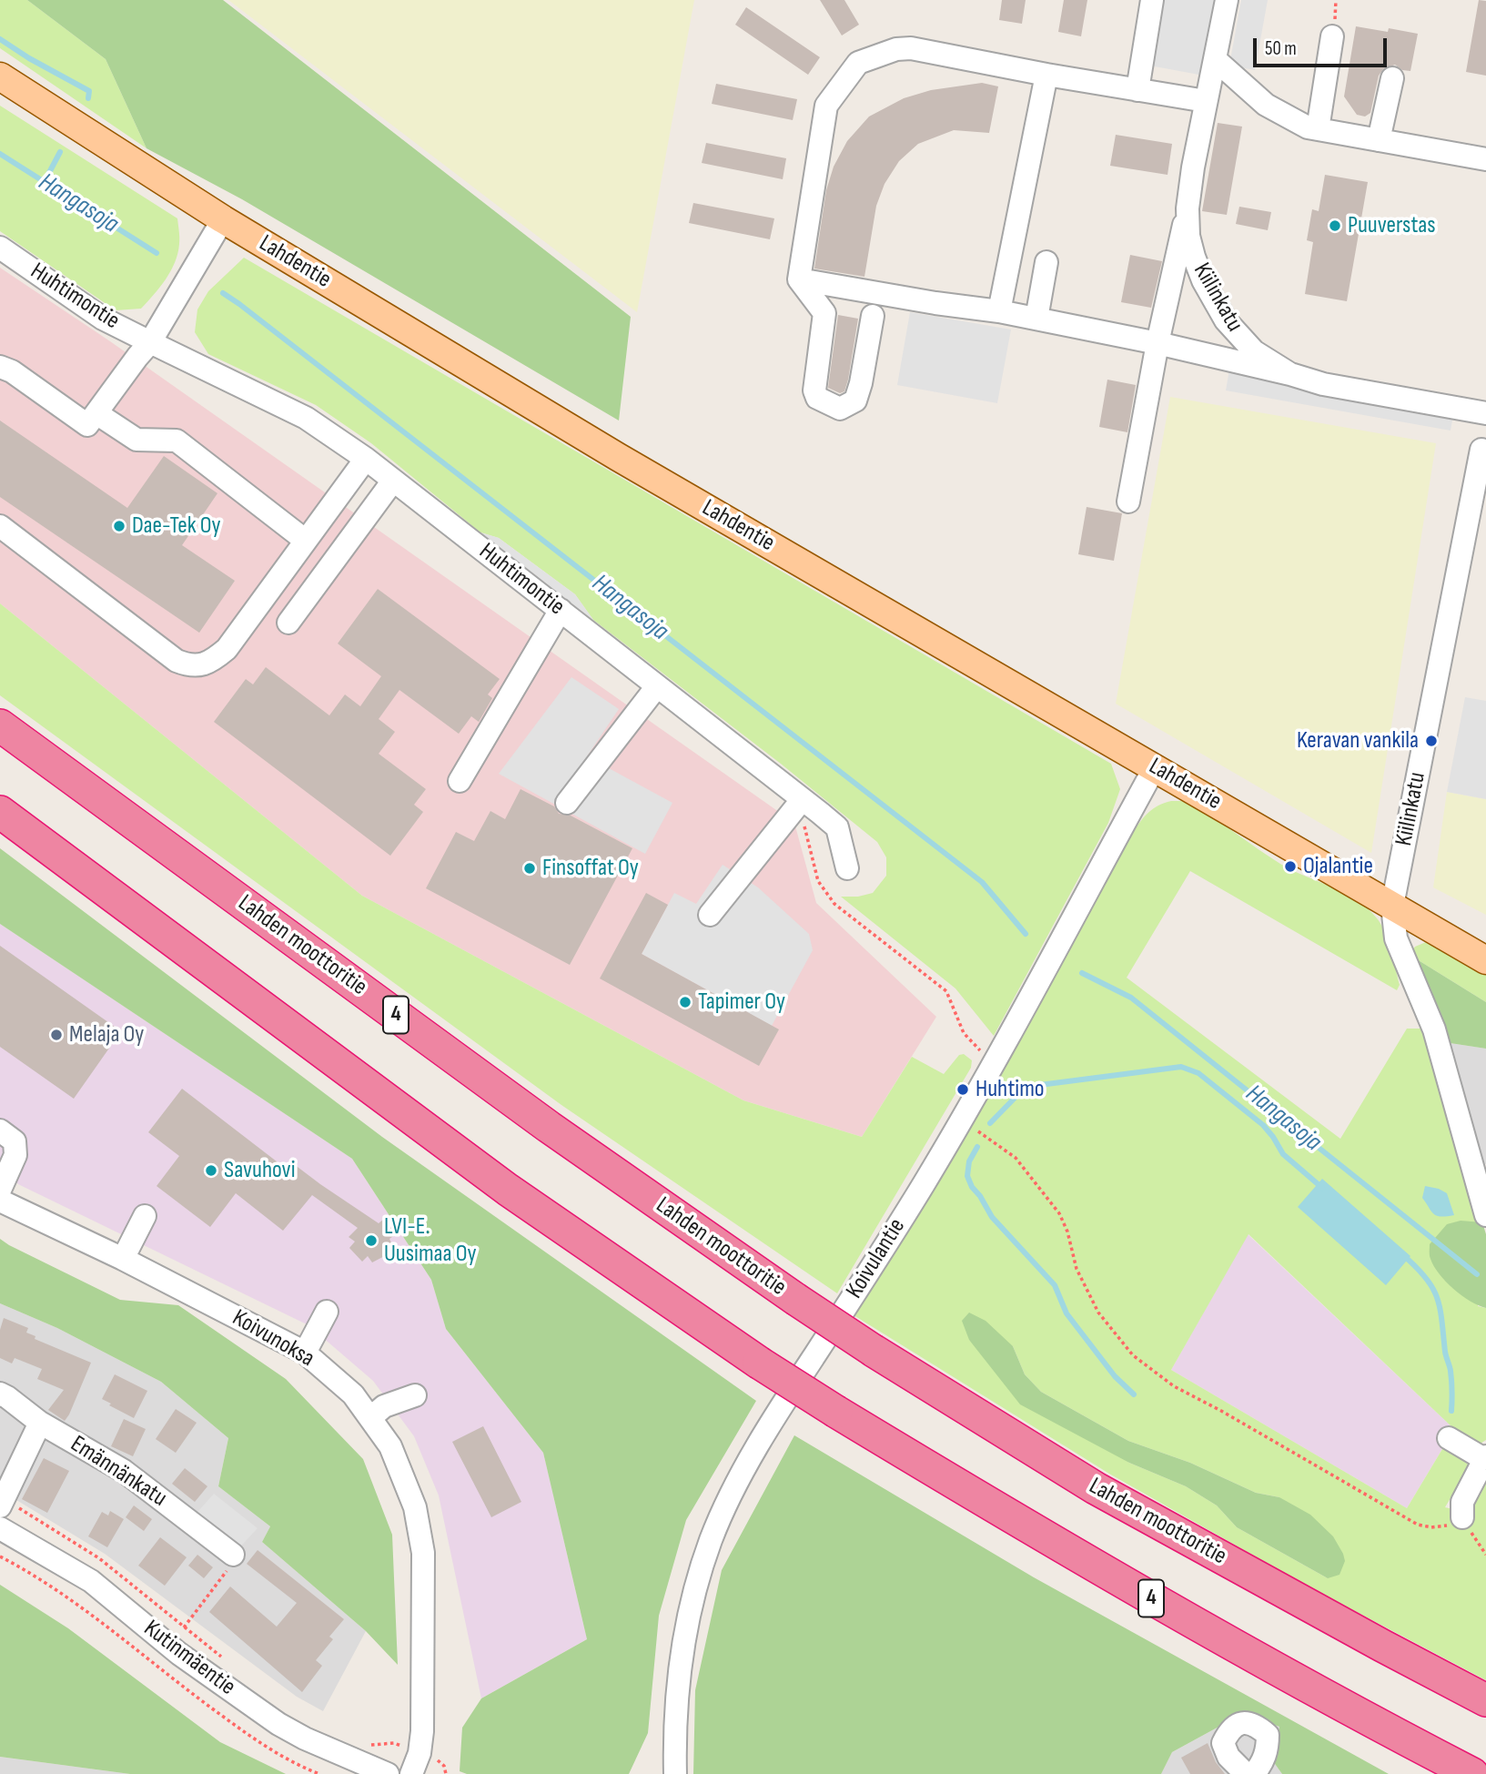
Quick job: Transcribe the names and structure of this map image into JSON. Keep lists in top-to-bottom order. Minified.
{"streets":{"highway":["Lahden moottoritie","4"],"main road":["Lahdentie"],"street":["Huhtimontie","Kiilinkatu","Koivulantie","Koivunoksa","Emännänkatu","Kutinmäentie"]},"crossings":[["Lahdentie","Kiilinkatu"],["Lahdentie","Koivulantie"]],"water":["Hangasoja"],"places":["Puuverstas","Dae-Tek Oy","Keravan vankila","Ojalantie","Finsoffat Oy","Tapimer Oy","Melaja Oy","Huhtimo","Savuhovi","LVI-E. Uusimaa Oy"],"scale_bar":"50 m"}
